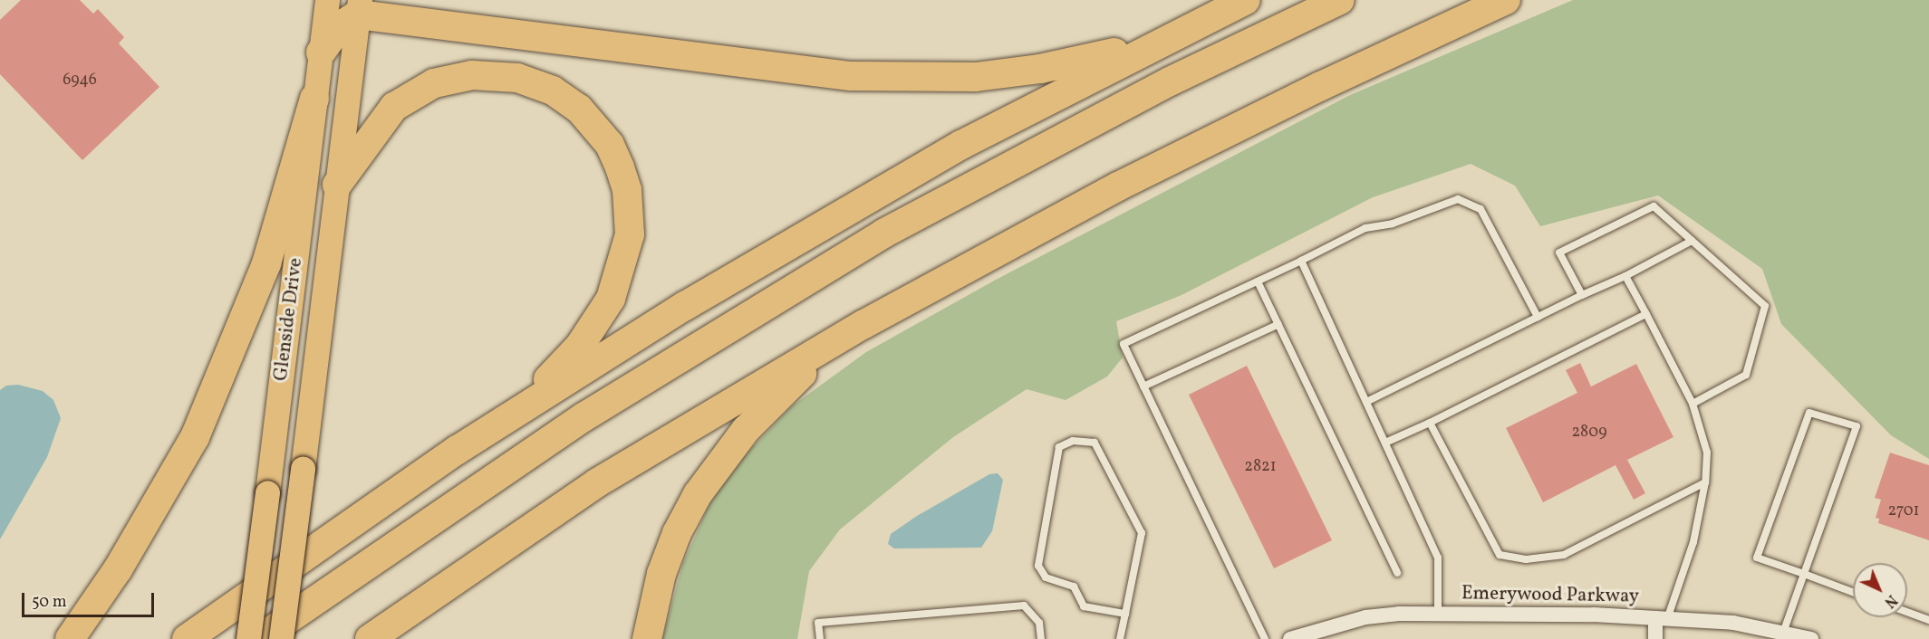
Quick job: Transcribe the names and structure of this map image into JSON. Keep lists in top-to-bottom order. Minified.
{"streets":{"main road":["Glenside Drive"],"street":["Emerywood Parkway"]},"house_numbers":["6946","2809","2821","2701"],"scale_bar":"50 m","north":"bottom right"}
